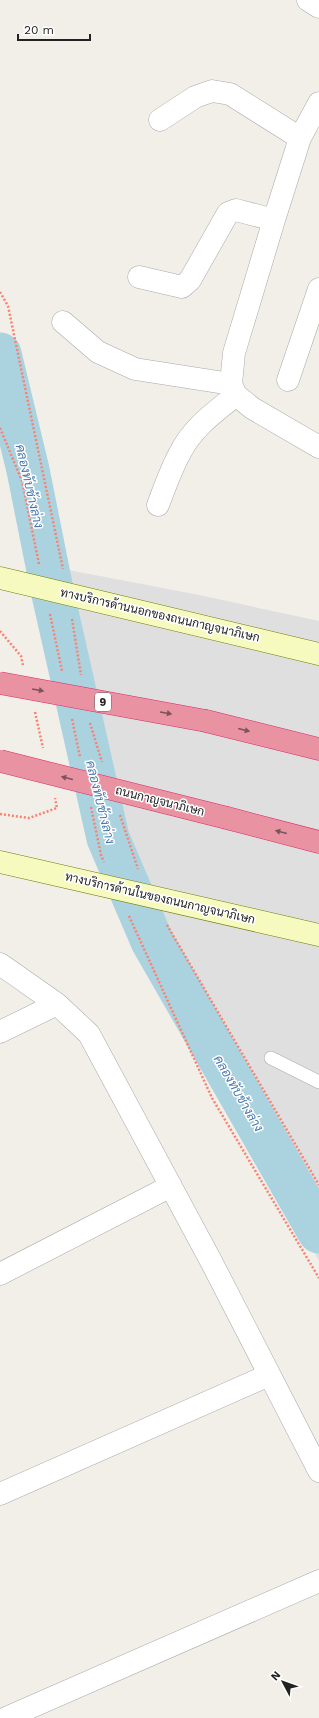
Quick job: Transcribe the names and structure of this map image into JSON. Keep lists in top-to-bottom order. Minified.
{"streets":{"highway":["9","ถนนกาญจนาภิเษก"],"main road":["ทางบริการด้านนอกของถนนกาญจนาภิเษก","ทางบริการด้านในของถนนกาญจนาภิเษก"]},"water":["คลองทับช้างล่าง"],"scale_bar":"20 m","north":"top left"}
